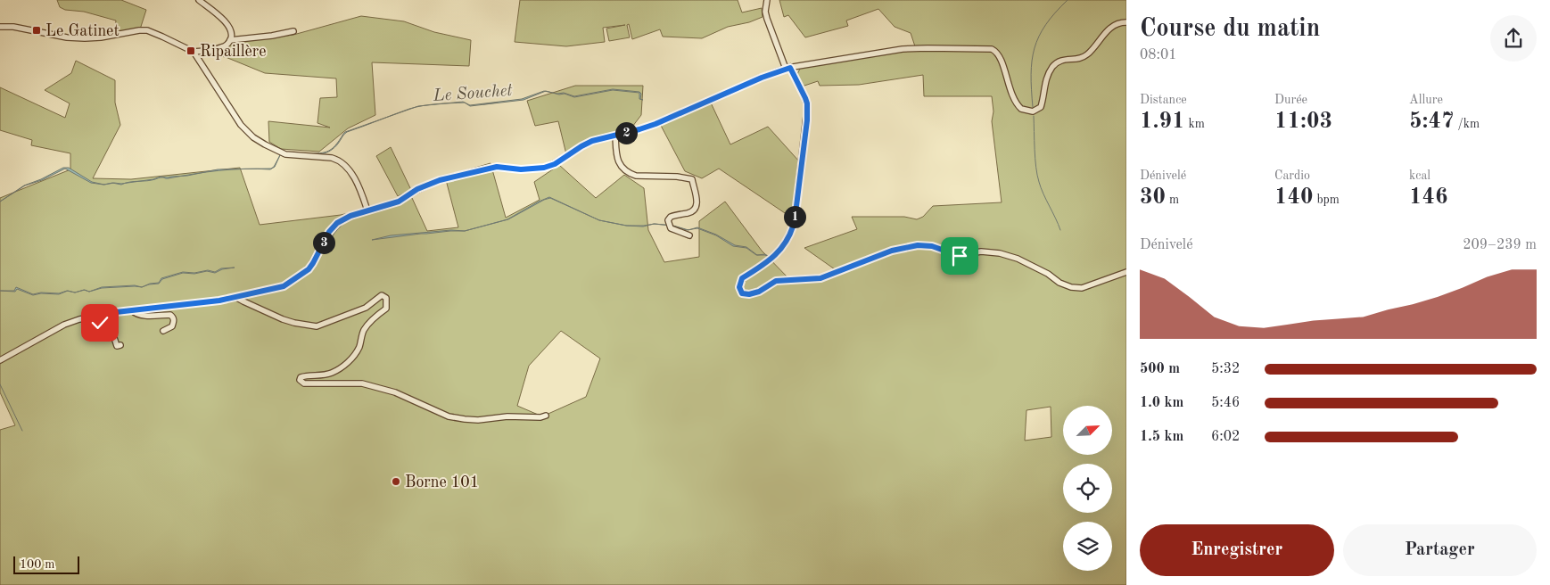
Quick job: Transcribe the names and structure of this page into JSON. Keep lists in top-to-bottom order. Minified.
{"water":["Le Souchet"],"places":{"transit":["Le Gatinet","Ripaillère"],"other":["Borne 101"]},"scale_bar":"100 m","north":"top right","page":{"heading":["Course du matin","08:01"],"stats":[["Distance","1.91 km"],["Durée","11:03"],["Allure","5:47 /km"],["Dénivelé","30 m"],["Cardio","140 bpm"],["kcal","146"]],"pins":["2","1","3"],"chart":["Dénivelé","209–239 m"],"list":[{"name":"500 m","note":"5:32"},{"name":"1.0 km","note":"5:46"},{"name":"1.5 km","note":"6:02"}],"buttons":["Enregistrer","Partager"],"scale":"100 m"}}
